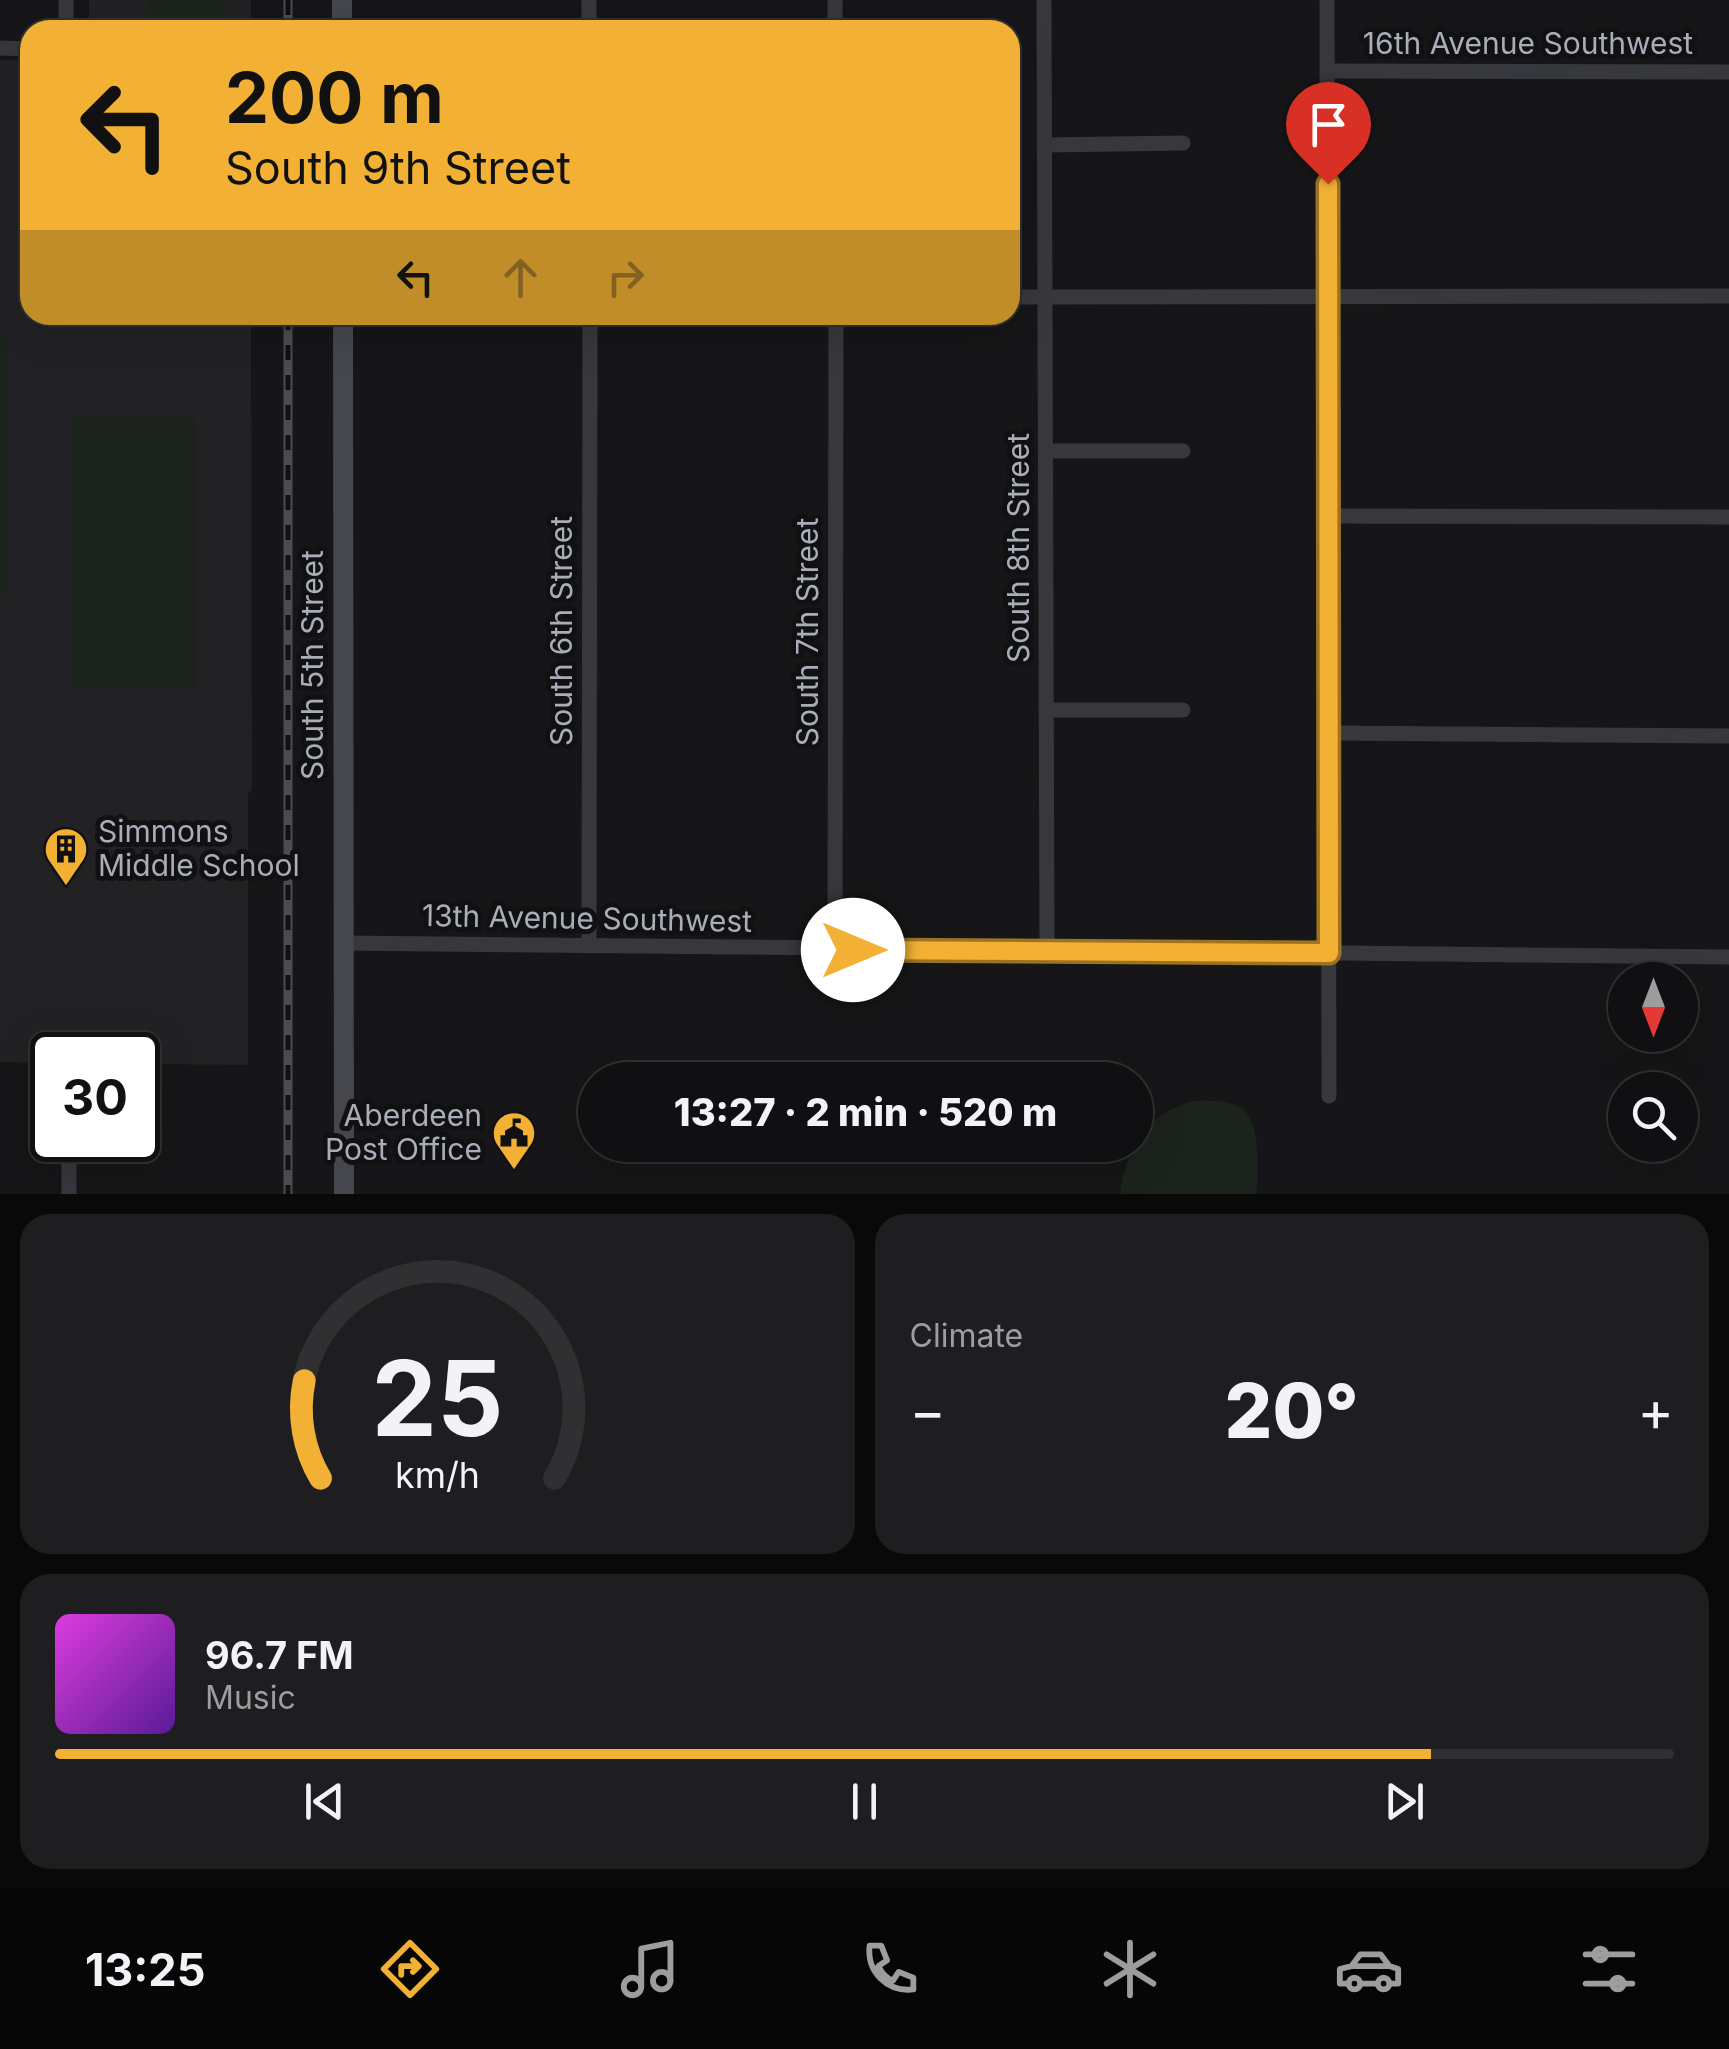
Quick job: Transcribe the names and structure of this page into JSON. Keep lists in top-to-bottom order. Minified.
{"streets":{"main road":["South 5th Street"],"street":["16th Avenue Southwest","South 8th Street","South 6th Street","South 7th Street","13th Avenue Southwest"]},"crossings":[["South 8th Street","13th Avenue Southwest"],["South 6th Street","13th Avenue Southwest"],["South 7th Street","13th Avenue Southwest"],["South 5th Street","13th Avenue Southwest"]],"places":{"building":["Simmons Middle School"],"public building":["Aberdeen Post Office"]},"north":"bottom","page":{"turn":["200 m","South 9th Street"],"limit":"30","trip":"13:27 · 2 min · 520 m","tile":"Climate","heat":["−","20°","+"],"song":["96.7 FM","Music"],"tabs":"13:25","gauge":["25","km/h"]}}
